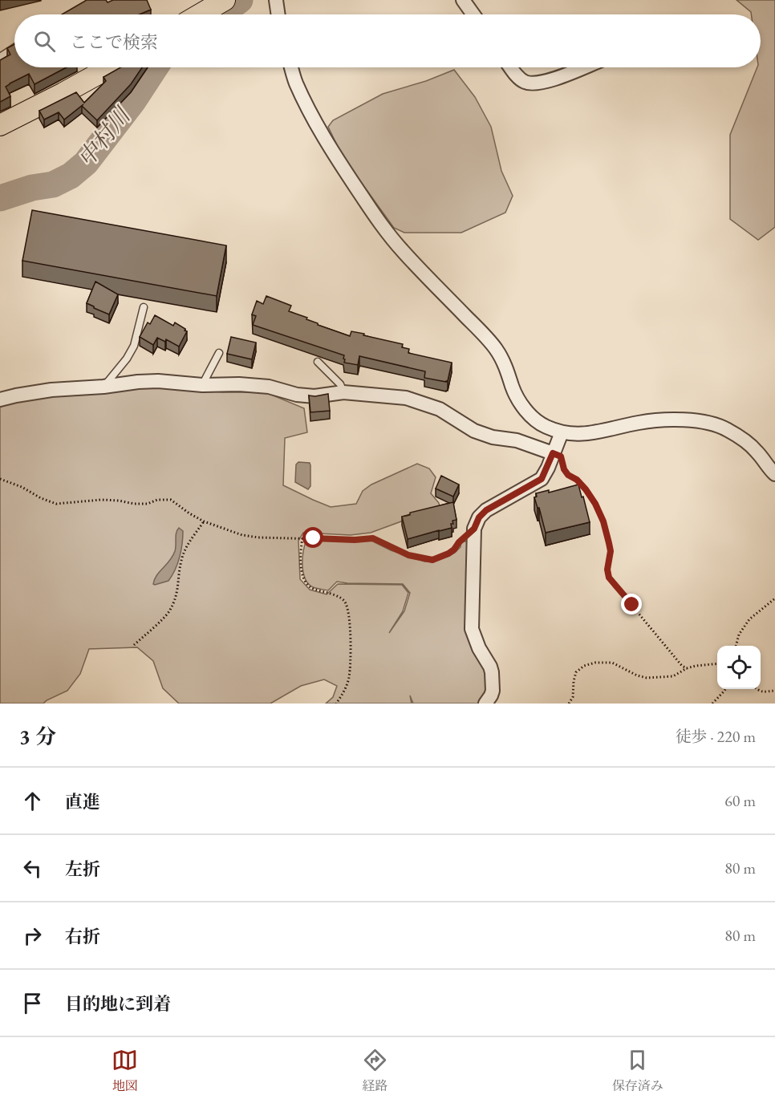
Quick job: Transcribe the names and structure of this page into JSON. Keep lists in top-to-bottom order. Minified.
{"water":["中村川"],"page":{"search":"ここで検索","heading":["3 分","徒歩 · 220 m"],"list":[["直進","60 m"],["左折","80 m"],["右折","80 m"],"目的地に到着"],"nav":["地図","経路","保存済み"]}}
